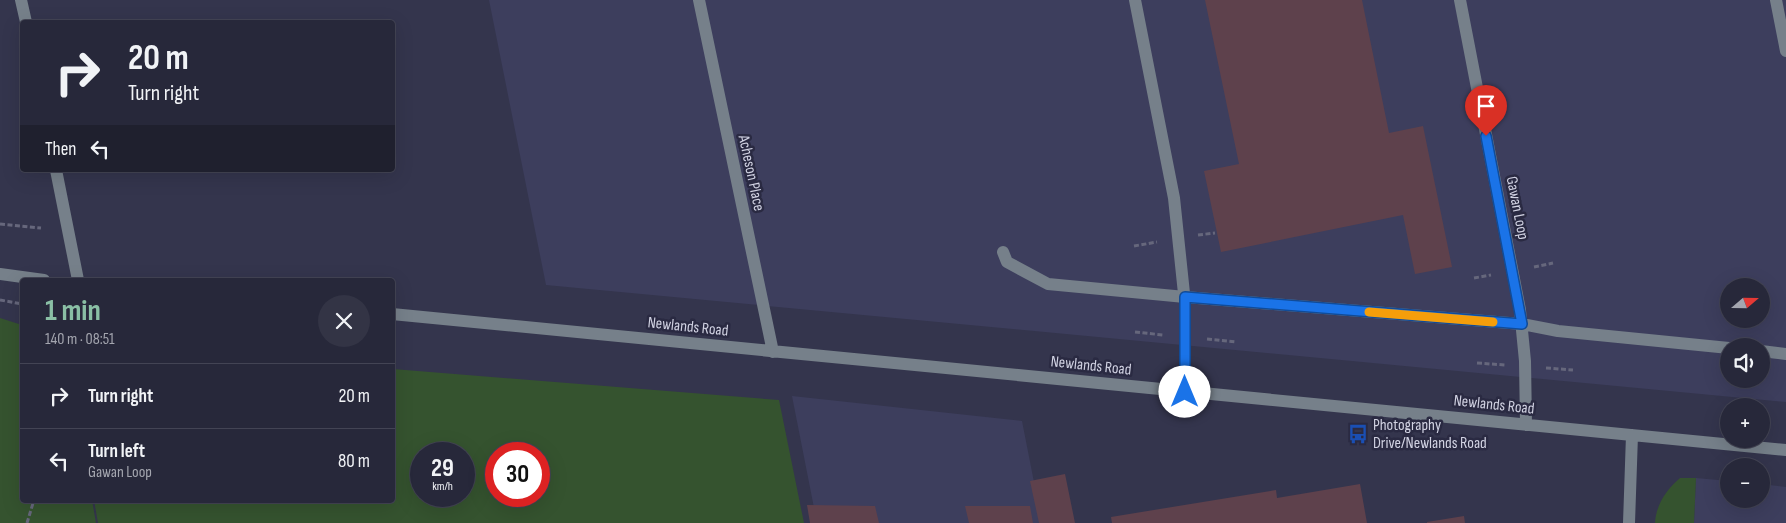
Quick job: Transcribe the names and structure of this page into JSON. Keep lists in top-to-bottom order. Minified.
{"streets":{"street":["Acheson Place","Gawan Loop","Newlands Road"]},"crossings":[["Acheson Place","Newlands Road"],["Gawan Loop","Newlands Road"]],"places":{"bus stop":["Photography Drive/Newlands Road"]},"north":"right","page":{"turn":["20 m","Turn right"],"then":"Then","map_buttons":["+","−"],"heading":["1 min","140 m · 08:51"],"list":[{"name":"Turn right","value":"20 m"},{"name":"Turn left","note":"Gawan Loop","value":"80 m"}],"speed":"29 km/h","limit":"30"}}
